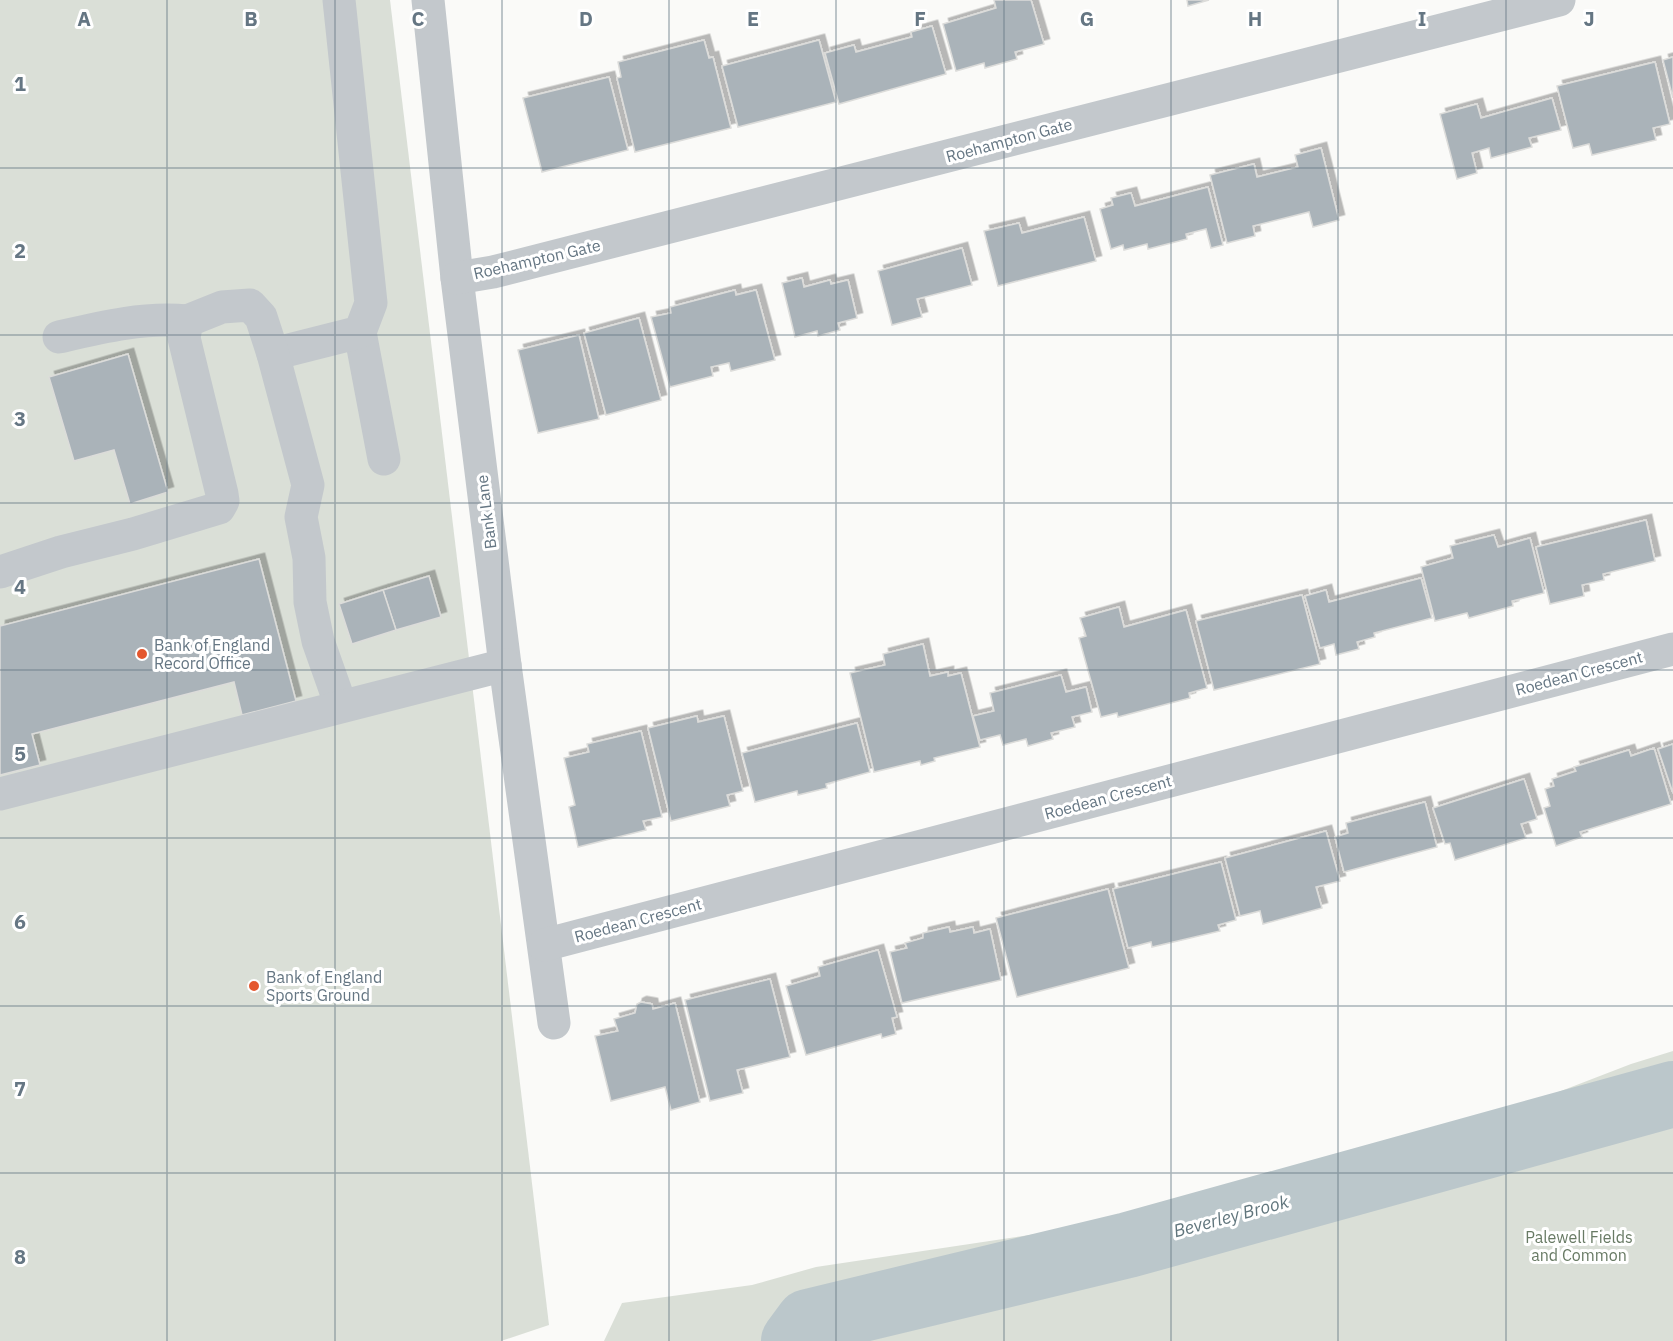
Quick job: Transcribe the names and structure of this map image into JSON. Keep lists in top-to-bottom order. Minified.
{"streets":{"street":["Roehampton Gate","Bank Lane","Roedean Crescent"]},"crossings":[["Roehampton Gate","Bank Lane"],["Bank Lane","Roedean Crescent"]],"water":["Beverley Brook"],"parks":["Palewell Fields and Common"],"places":["Bank of England Record Office","Bank of England Sports Ground"],"grid":{"columns":["A","B","C","D","E","F","G","H","I","J"],"rows":["1","2","3","4","5","6","7","8"]}}
